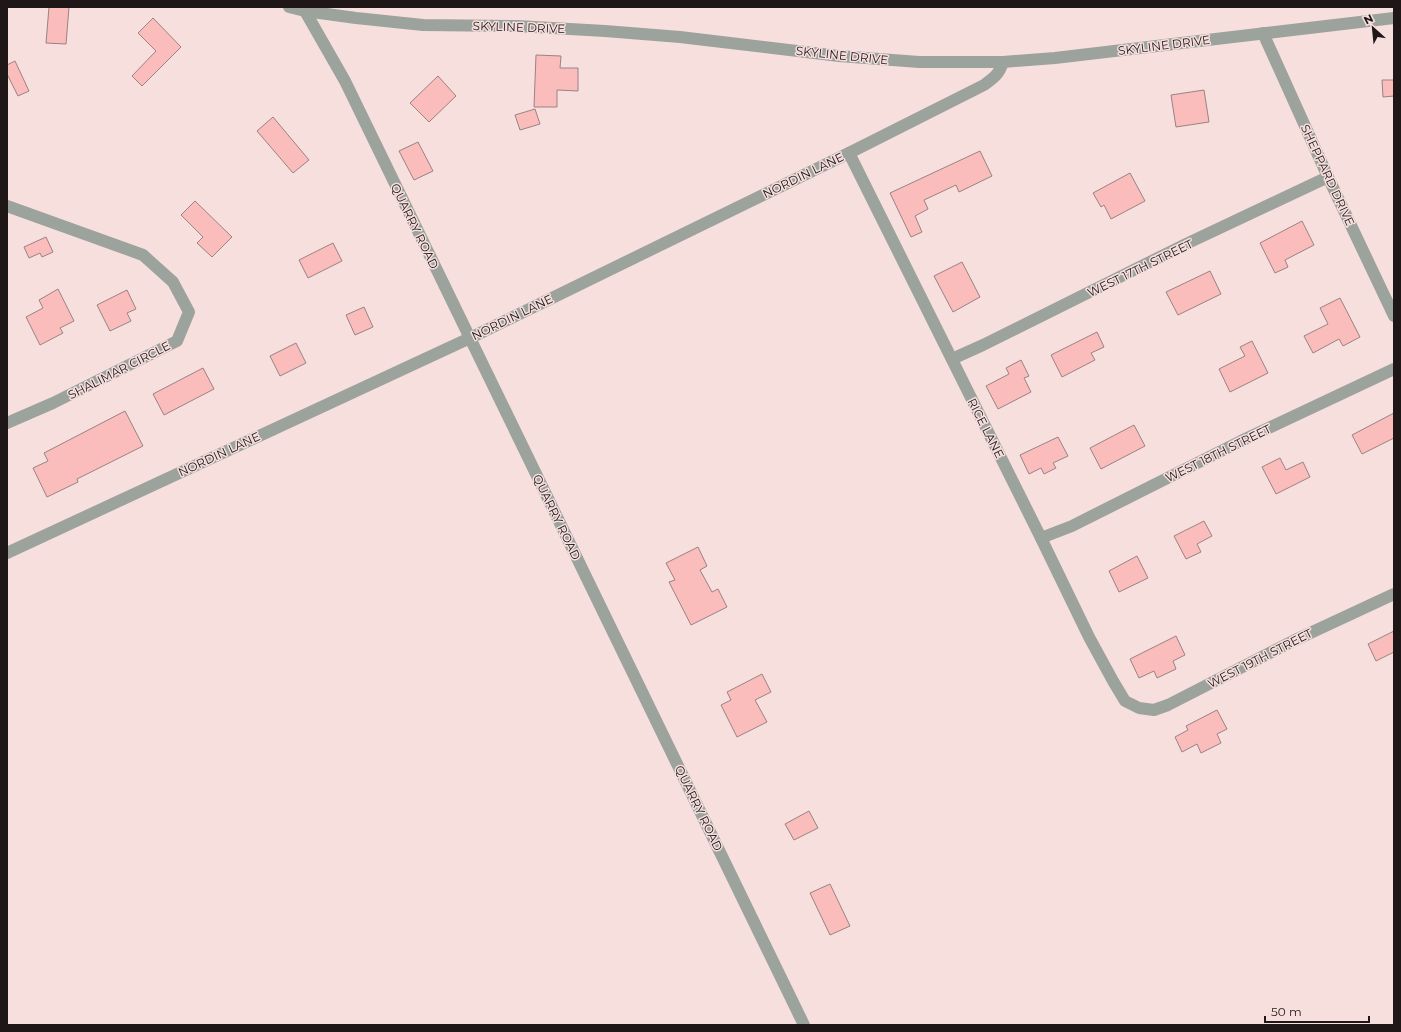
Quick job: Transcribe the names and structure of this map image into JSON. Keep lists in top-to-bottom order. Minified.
{"streets":{"street":["SKYLINE DRIVE","NORDIN LANE","SHEPPARD DRIVE","QUARRY ROAD","WEST 17TH STREET","SHALIMAR CIRCLE","RICE LANE","WEST 18TH STREET","WEST 19TH STREET"]},"crossings":[["SKYLINE DRIVE","NORDIN LANE"],["SKYLINE DRIVE","SHEPPARD DRIVE"],["SKYLINE DRIVE","QUARRY ROAD"],["NORDIN LANE","QUARRY ROAD"],["NORDIN LANE","RICE LANE"],["SHEPPARD DRIVE","WEST 17TH STREET"],["WEST 17TH STREET","RICE LANE"],["RICE LANE","WEST 18TH STREET"],["RICE LANE","WEST 19TH STREET"]],"scale_bar":"50 m","north":"top left"}
